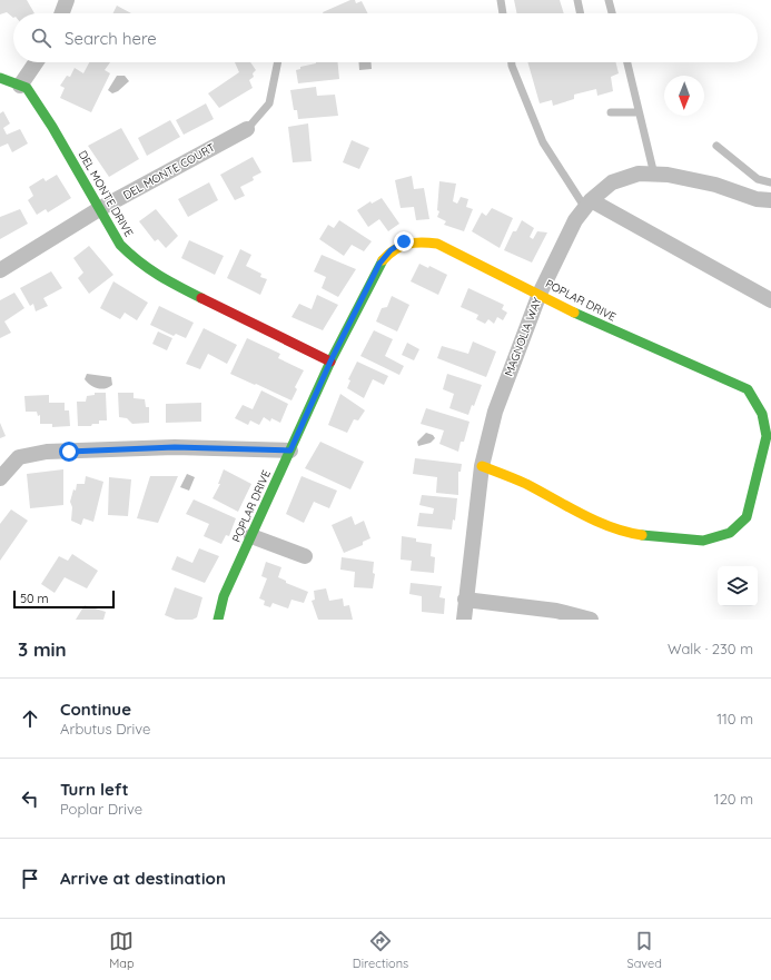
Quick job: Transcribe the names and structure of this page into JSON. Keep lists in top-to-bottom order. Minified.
{"streets":{"street":["DEL MONTE COURT","DEL MONTE DRIVE","POPLAR DRIVE","MAGNOLIA WAY"]},"crossings":[["DEL MONTE COURT","DEL MONTE DRIVE"],["DEL MONTE DRIVE","POPLAR DRIVE"],["POPLAR DRIVE","MAGNOLIA WAY"]],"scale_bar":"50 m","north":"bottom","page":{"search":"Search here","scale":"50 m","heading":["3 min","Walk · 230 m"],"list":[["Continue","Arbutus Drive","110 m"],["Turn left","Poplar Drive","120 m"],"Arrive at destination"],"nav":["Map","Directions","Saved"]}}
